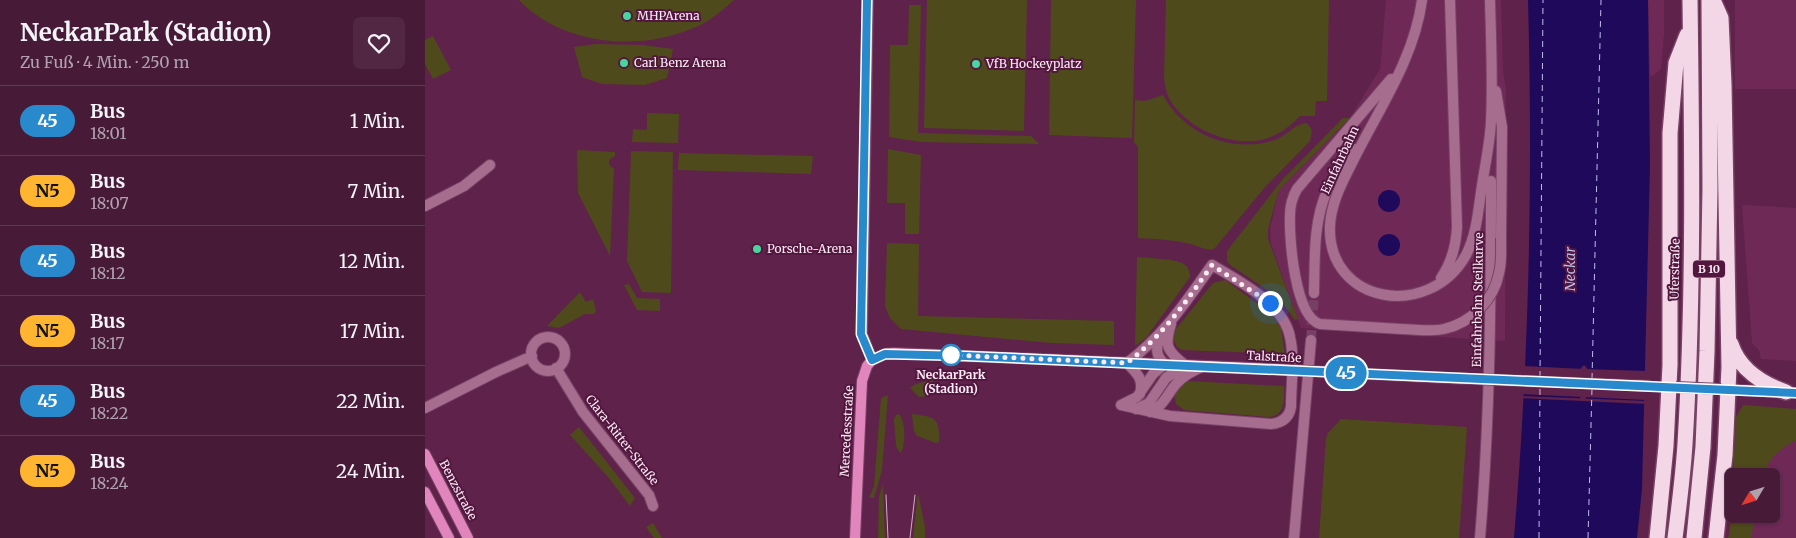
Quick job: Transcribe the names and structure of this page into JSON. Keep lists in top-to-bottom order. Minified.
{"streets":{"highway":["Uferstraße","B 10"],"main road":["Talstraße","Mercedesstraße","Benzstraße"],"street":["Einfahrbahn","Einfahrbahn Steilkurve","Clara-Ritter-Straße"]},"crossings":[["Uferstraße","B 10"],["B 10","Talstraße"],["Talstraße","Mercedesstraße"]],"water":["Neckar"],"places":["MHPArena","Carl Benz Arena","VfB Hockeyplatz","Porsche-Arena","NeckarPark (Stadion)"],"lines":["bus line 45"],"north":"bottom left","page":{"heading":["NeckarPark (Stadion)","Zu Fuß · 4 Min. · 250 m"],"on_map":"45","list":[{"mark":"45","name":"Bus","note":"18:01","value":"1 Min."},{"mark":"N5","name":"Bus","note":"18:07","value":"7 Min."},{"mark":"45","name":"Bus","note":"18:12","value":"12 Min."},{"mark":"N5","name":"Bus","note":"18:17","value":"17 Min."},{"mark":"45","name":"Bus","note":"18:22","value":"22 Min."},{"mark":"N5","name":"Bus","note":"18:24","value":"24 Min."}]}}
